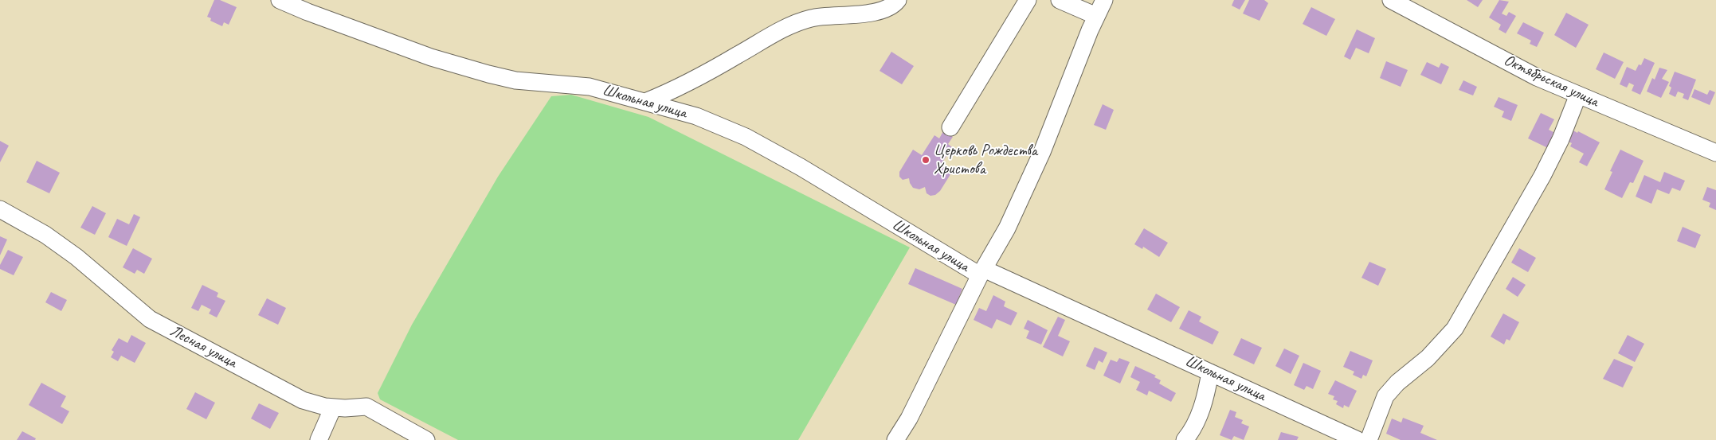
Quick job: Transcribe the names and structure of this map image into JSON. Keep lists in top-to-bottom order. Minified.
{"streets":{"street":["Октябрьская улица","Школьная улица","Лесная улица"]},"places":["Церковь Рождества Христова"]}
